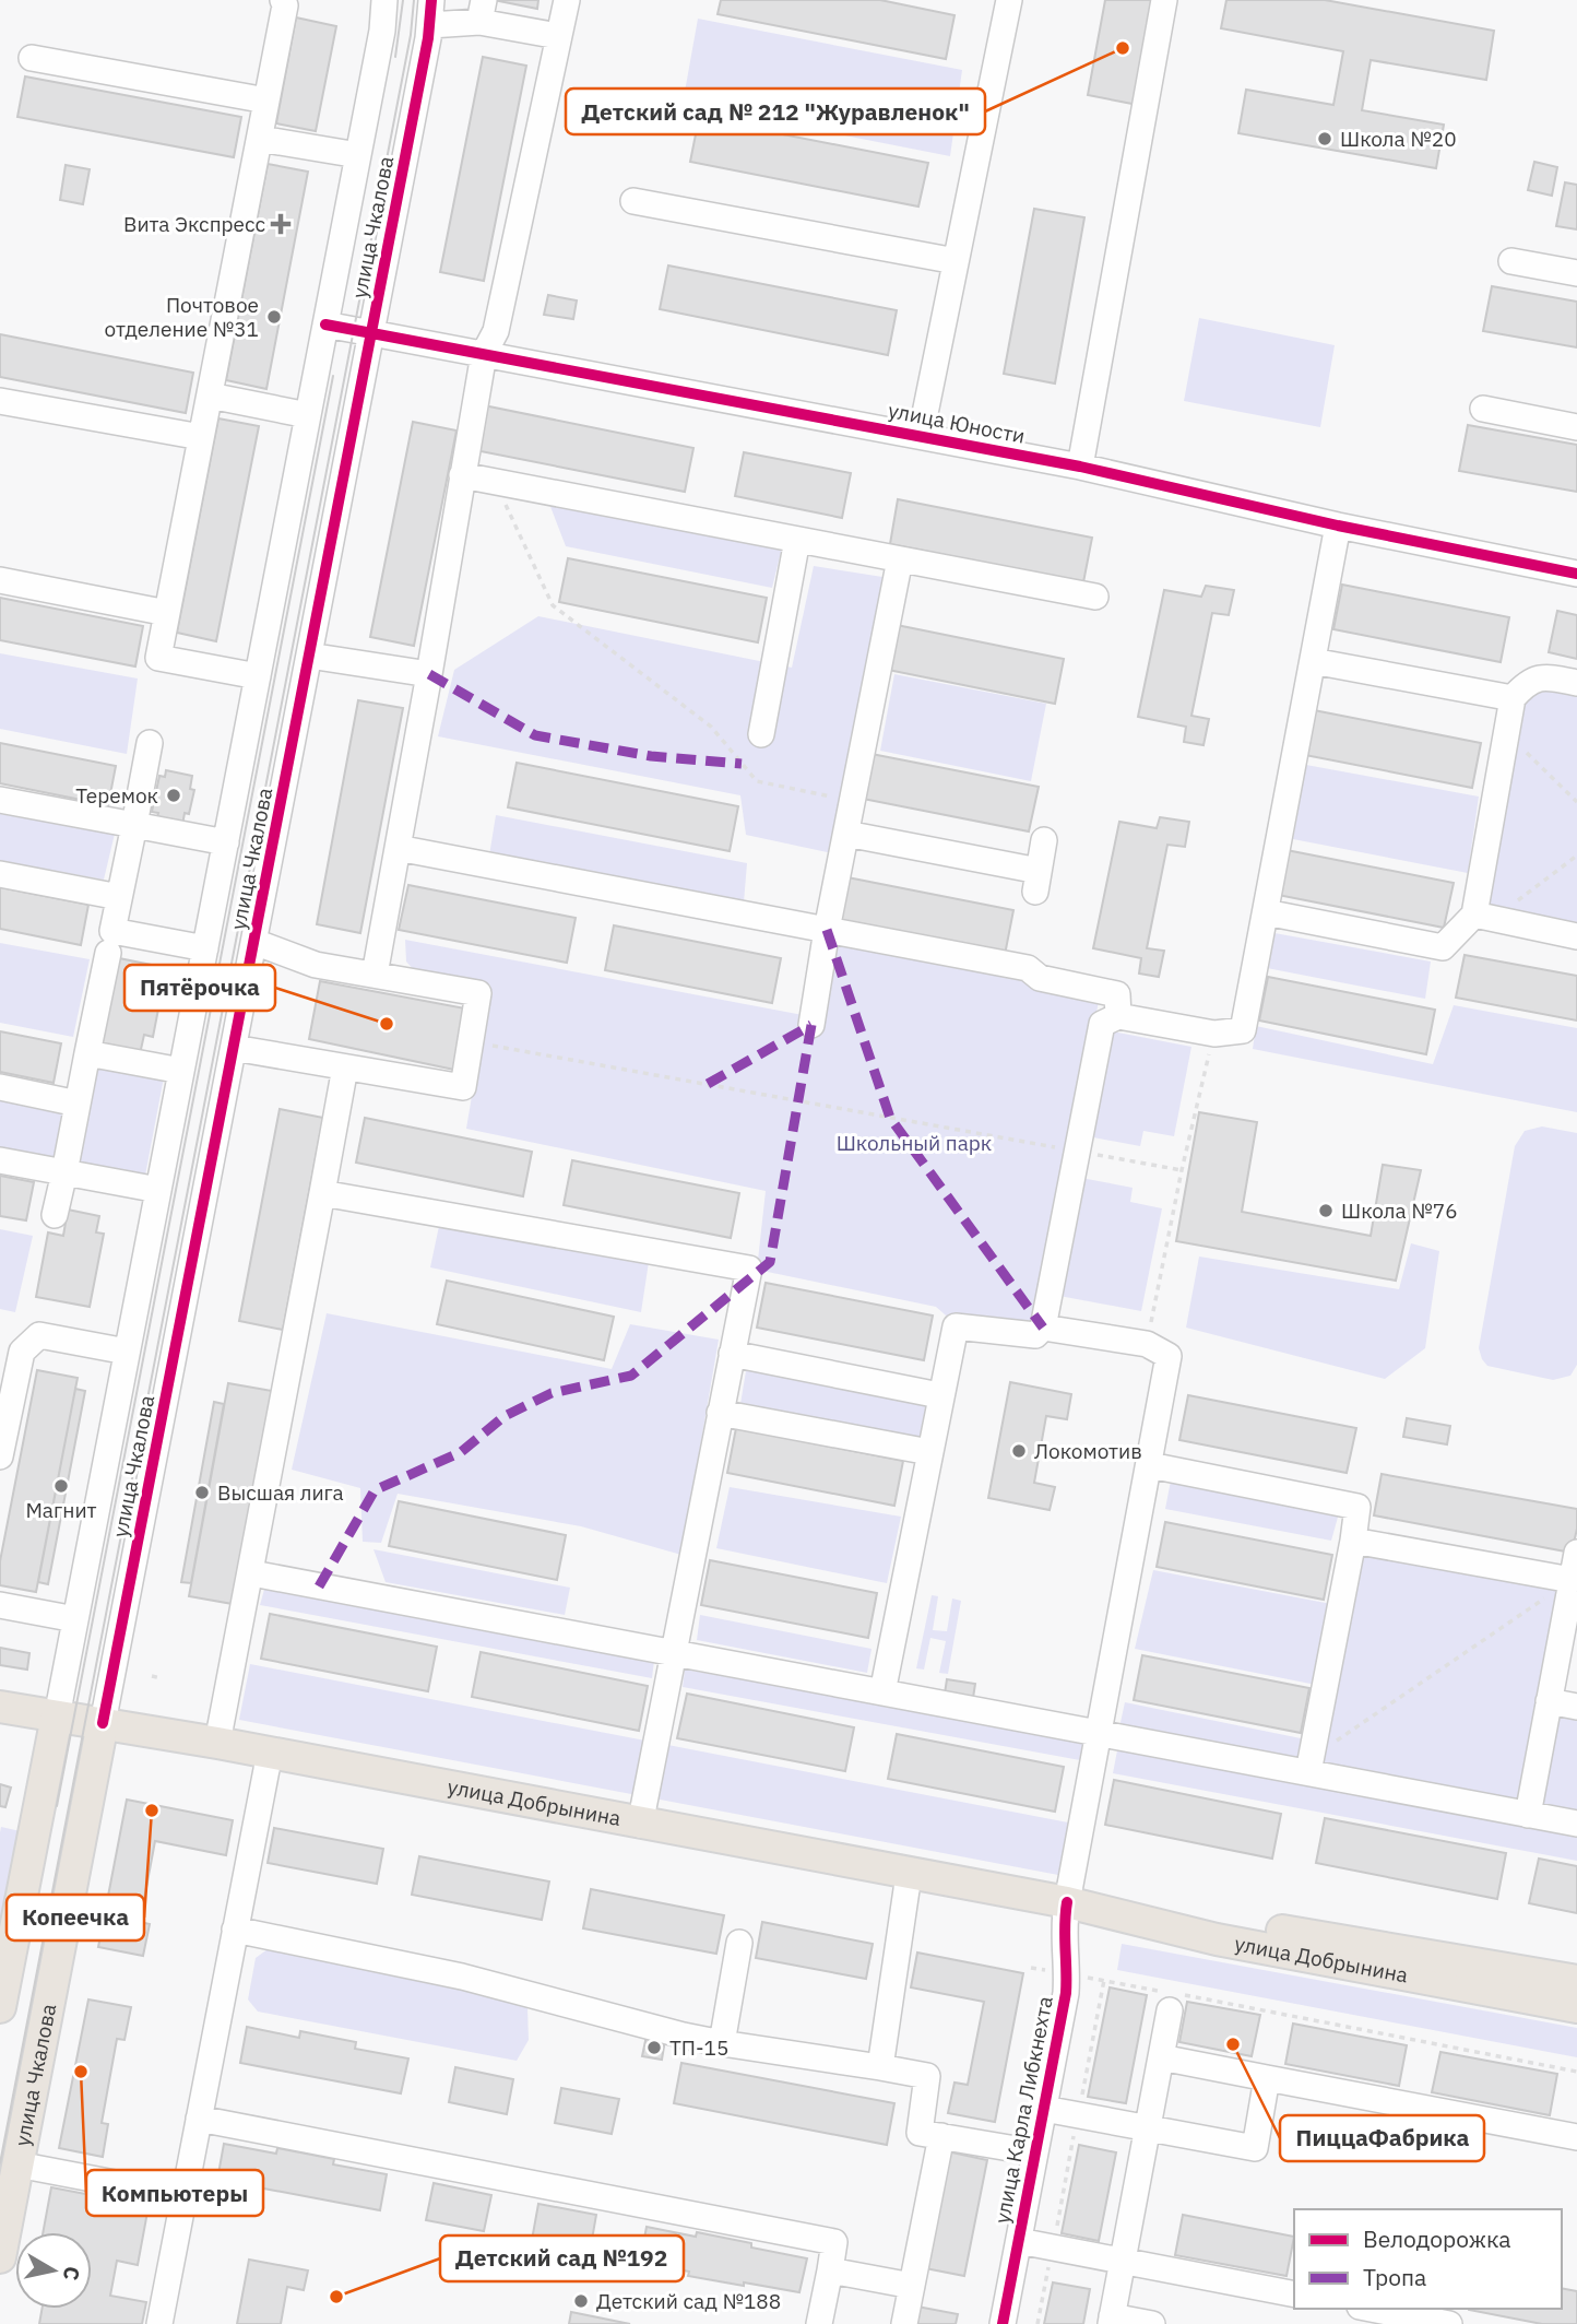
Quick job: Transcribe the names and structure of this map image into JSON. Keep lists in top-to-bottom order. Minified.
{"streets":{"main road":["улица Чкалова","улица Добрынина"],"street":["улица Юности","улица Карла Либкнехта"]},"crossings":[["улица Чкалова","улица Юности"],["улица Чкалова","улица Добрынина"],["улица Добрынина","улица Карла Либкнехта"]],"parks":["Школьный парк"],"places":{"other":["Детский сад № 212 \"Журавленок\"","Школа №20","Почтовое отделение №31","Теремок","Пятёрочка","Школа №76","Локомотив","Магнит","Высшая лига","Копеечка","ПиццаФабрика","ТП-15","Компьютеры","Детский сад №192","Детский сад №188"],"health":["Вита Экспресс"]},"legend":["Велодорожка","Тропа"],"north":"right"}
